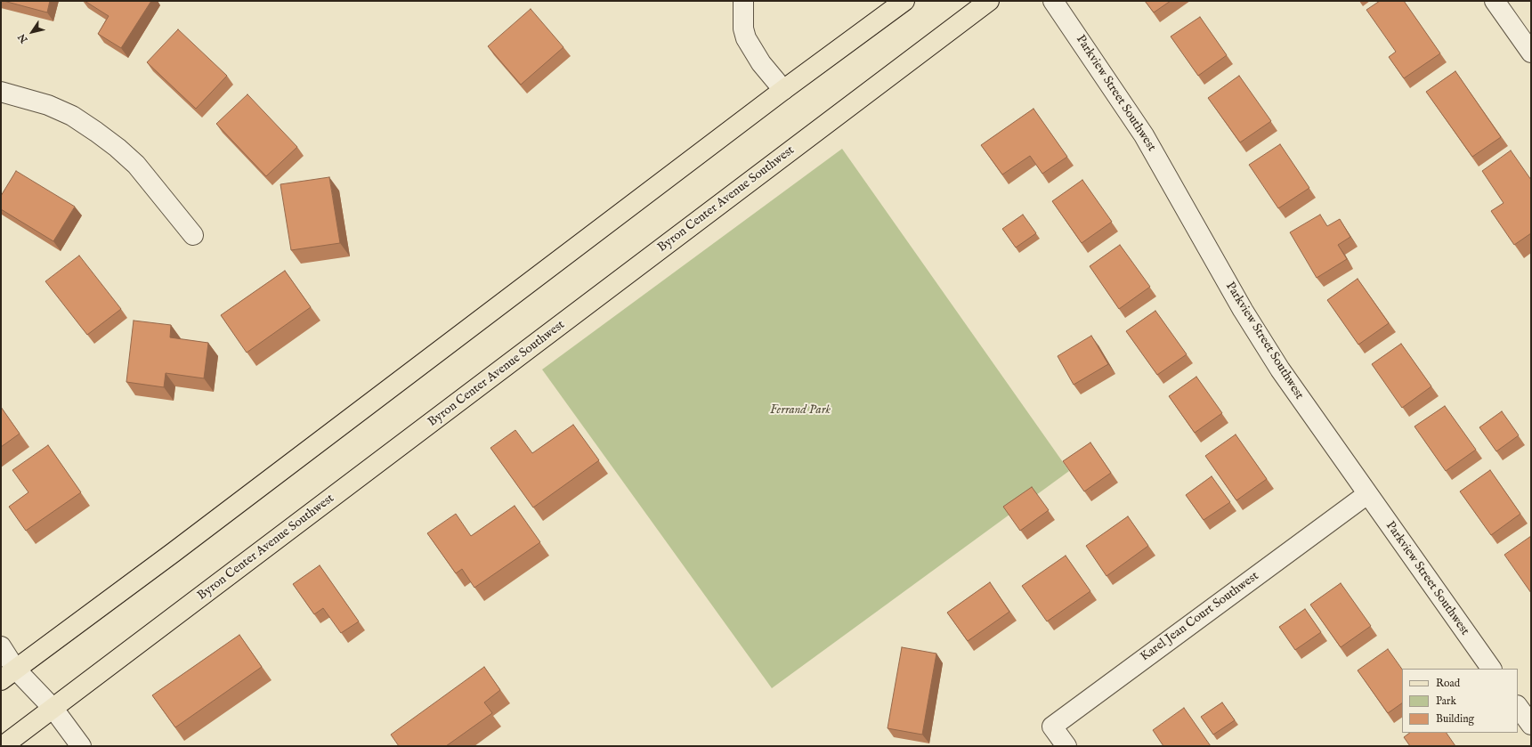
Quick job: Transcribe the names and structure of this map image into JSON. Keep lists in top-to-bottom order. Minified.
{"streets":{"main road":["Byron Center Avenue Southwest"],"street":["Parkview Street Southwest","Karel Jean Court Southwest"]},"crossings":[["Parkview Street Southwest","Karel Jean Court Southwest"]],"parks":["Ferrand Park"],"legend":["Road","Park","Building"],"north":"bottom left"}
